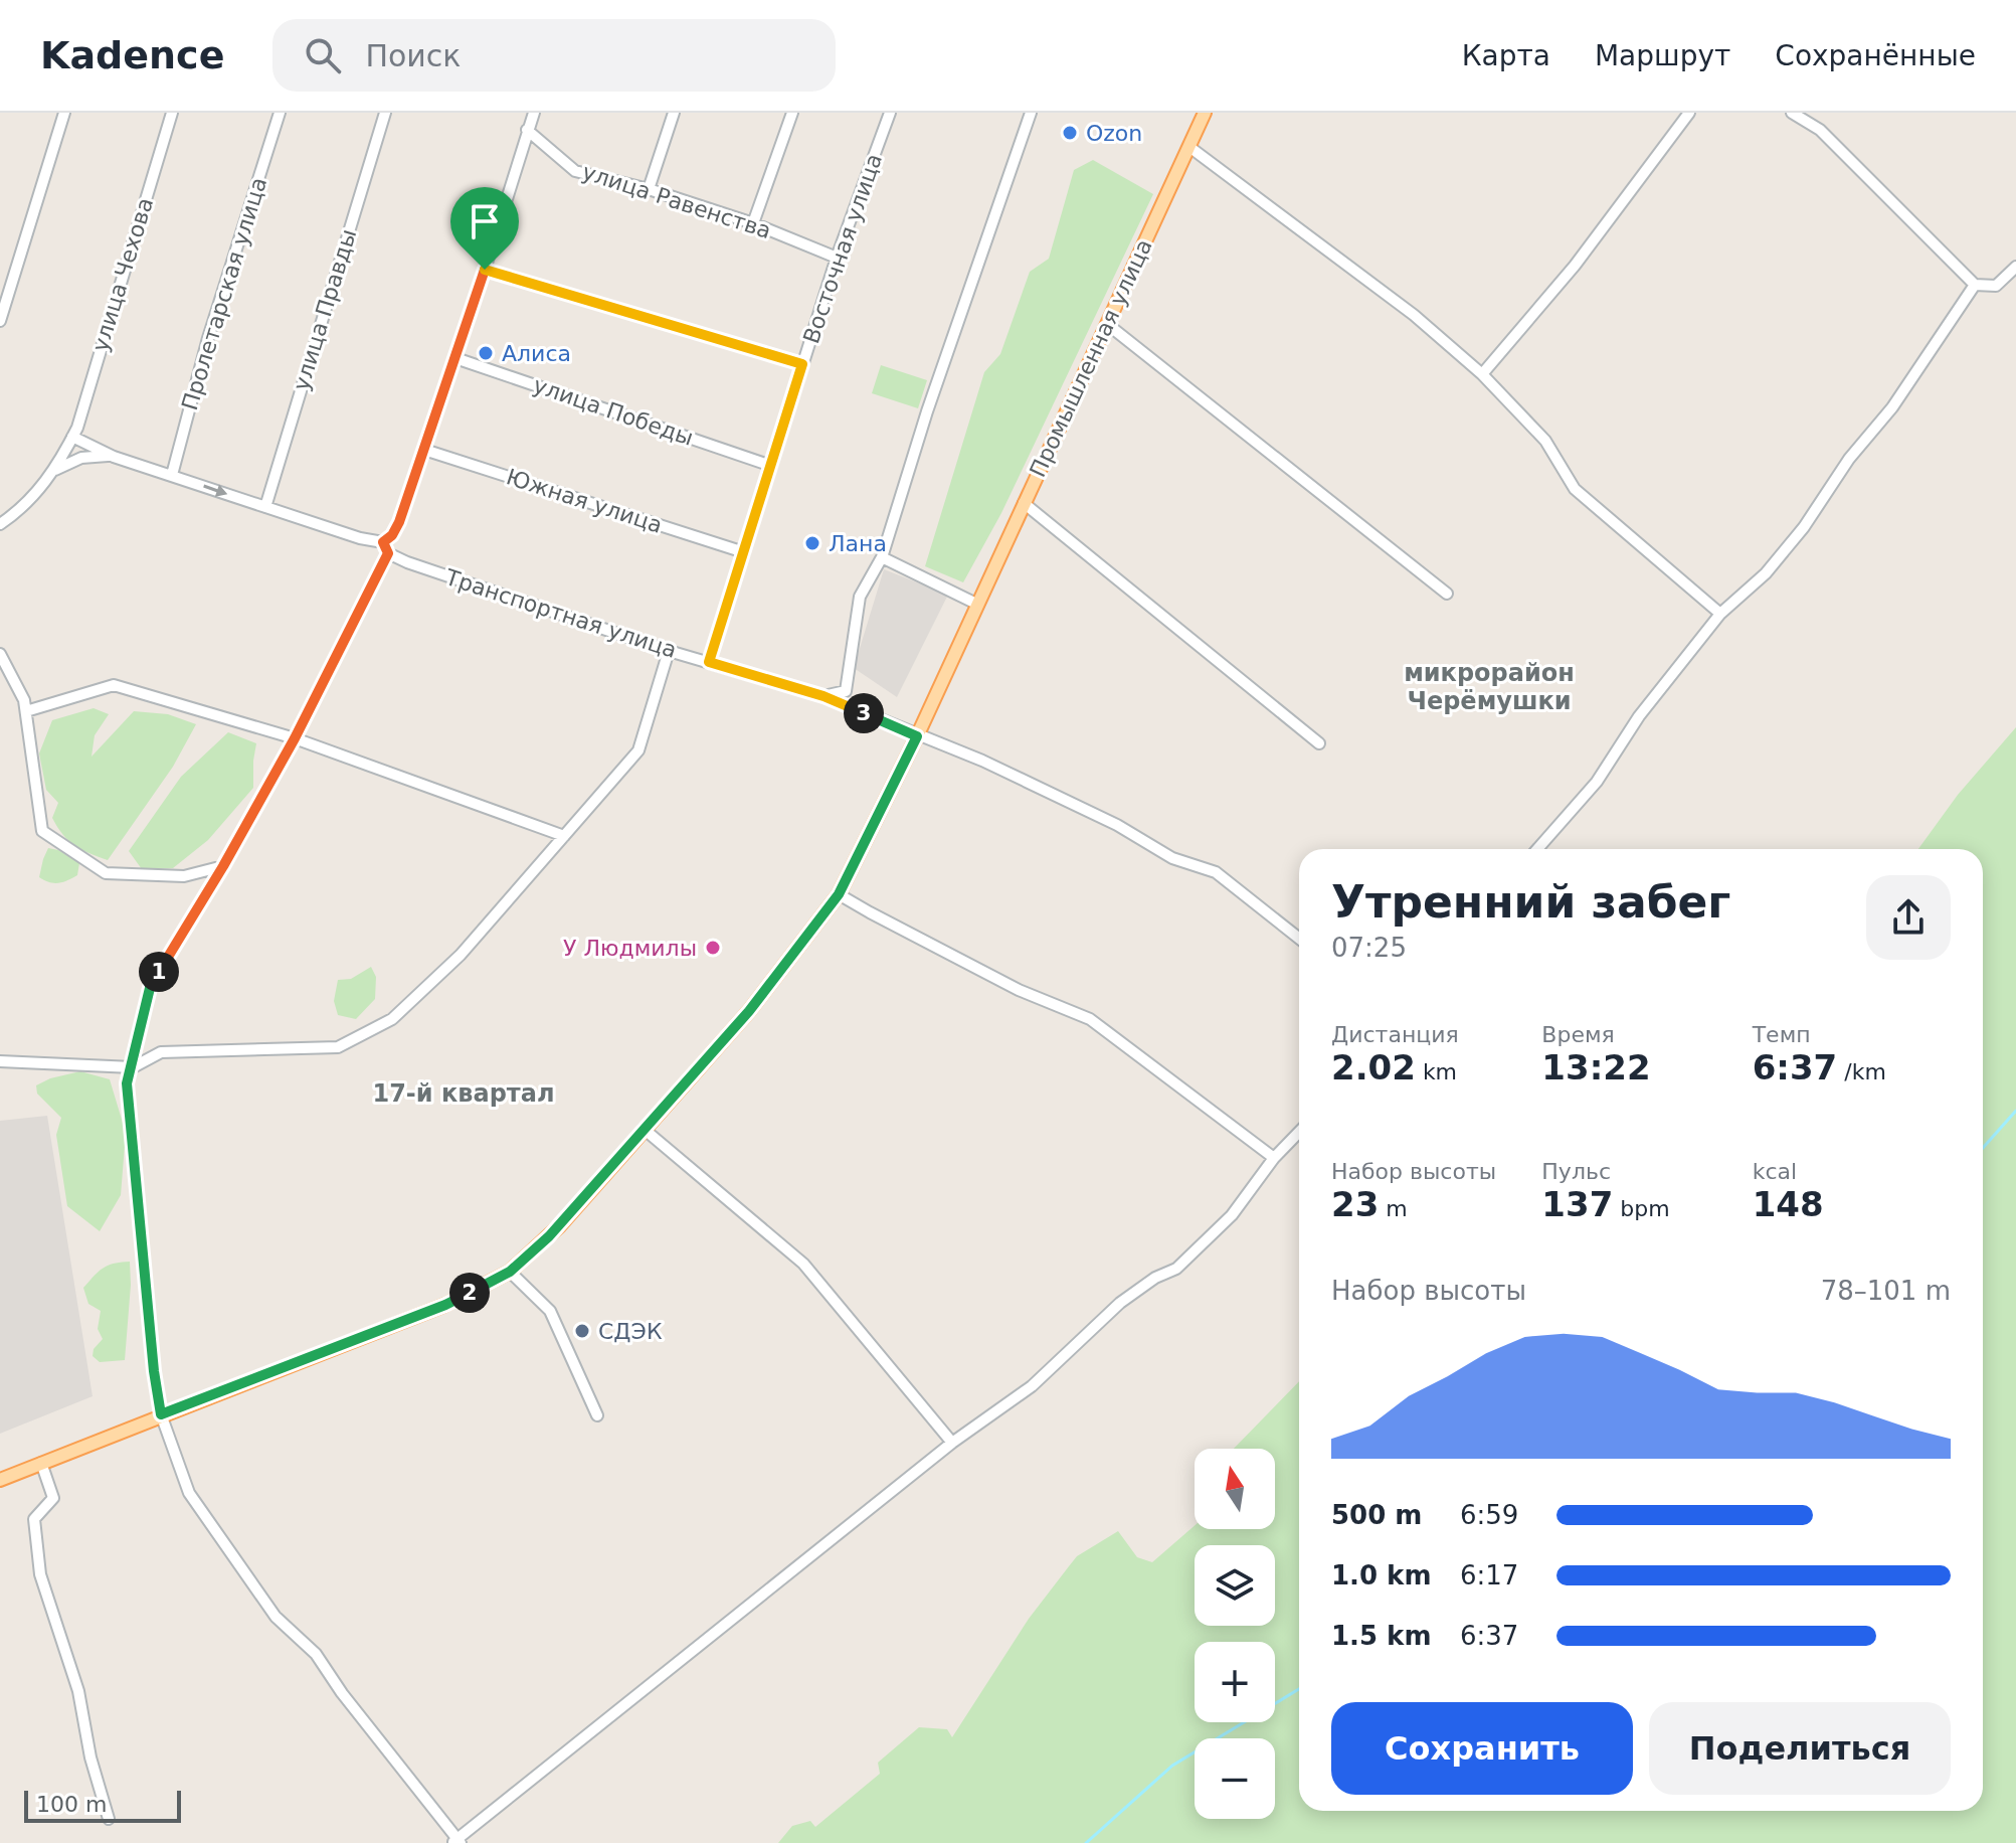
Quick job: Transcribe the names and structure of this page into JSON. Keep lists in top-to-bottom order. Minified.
{"streets":{"main road":["Промышленная улица"],"street":["улица Равенства","Восточная улица","улица Чехова","Пролетарская улица","улица Правды","улица Победы","Южная улица","Транспортная улица"]},"crossings":[["улица Равенства","Восточная улица"],["Восточная улица","улица Победы"],["Восточная улица","Южная улица"],["Восточная улица","Транспортная улица"],["Промышленная улица","Транспортная улица"]],"districts":["микрорайон Черёмушки","17-й квартал"],"places":["Ozon","Алиса","Лана","У Людмилы","СДЭК"],"scale_bar":"100 m","north":"top","page":{"header":"Kadence","search":"Поиск","nav":["Карта","Маршрут","Сохранённые"],"pins":["3","1","2"],"heading":["Утренний забег","07:25"],"stats":[["Дистанция","2.02 km"],["Время","13:22"],["Темп","6:37 /km"],["Набор высоты","23 m"],["Пульс","137 bpm"],["kcal","148"]],"chart":["Набор высоты","78–101 m"],"map_buttons":["+","−"],"list":[{"name":"500 m","note":"6:59"},{"name":"1.0 km","note":"6:17"},{"name":"1.5 km","note":"6:37"}],"buttons":["Сохранить","Поделиться"],"scale":"100 m"}}
